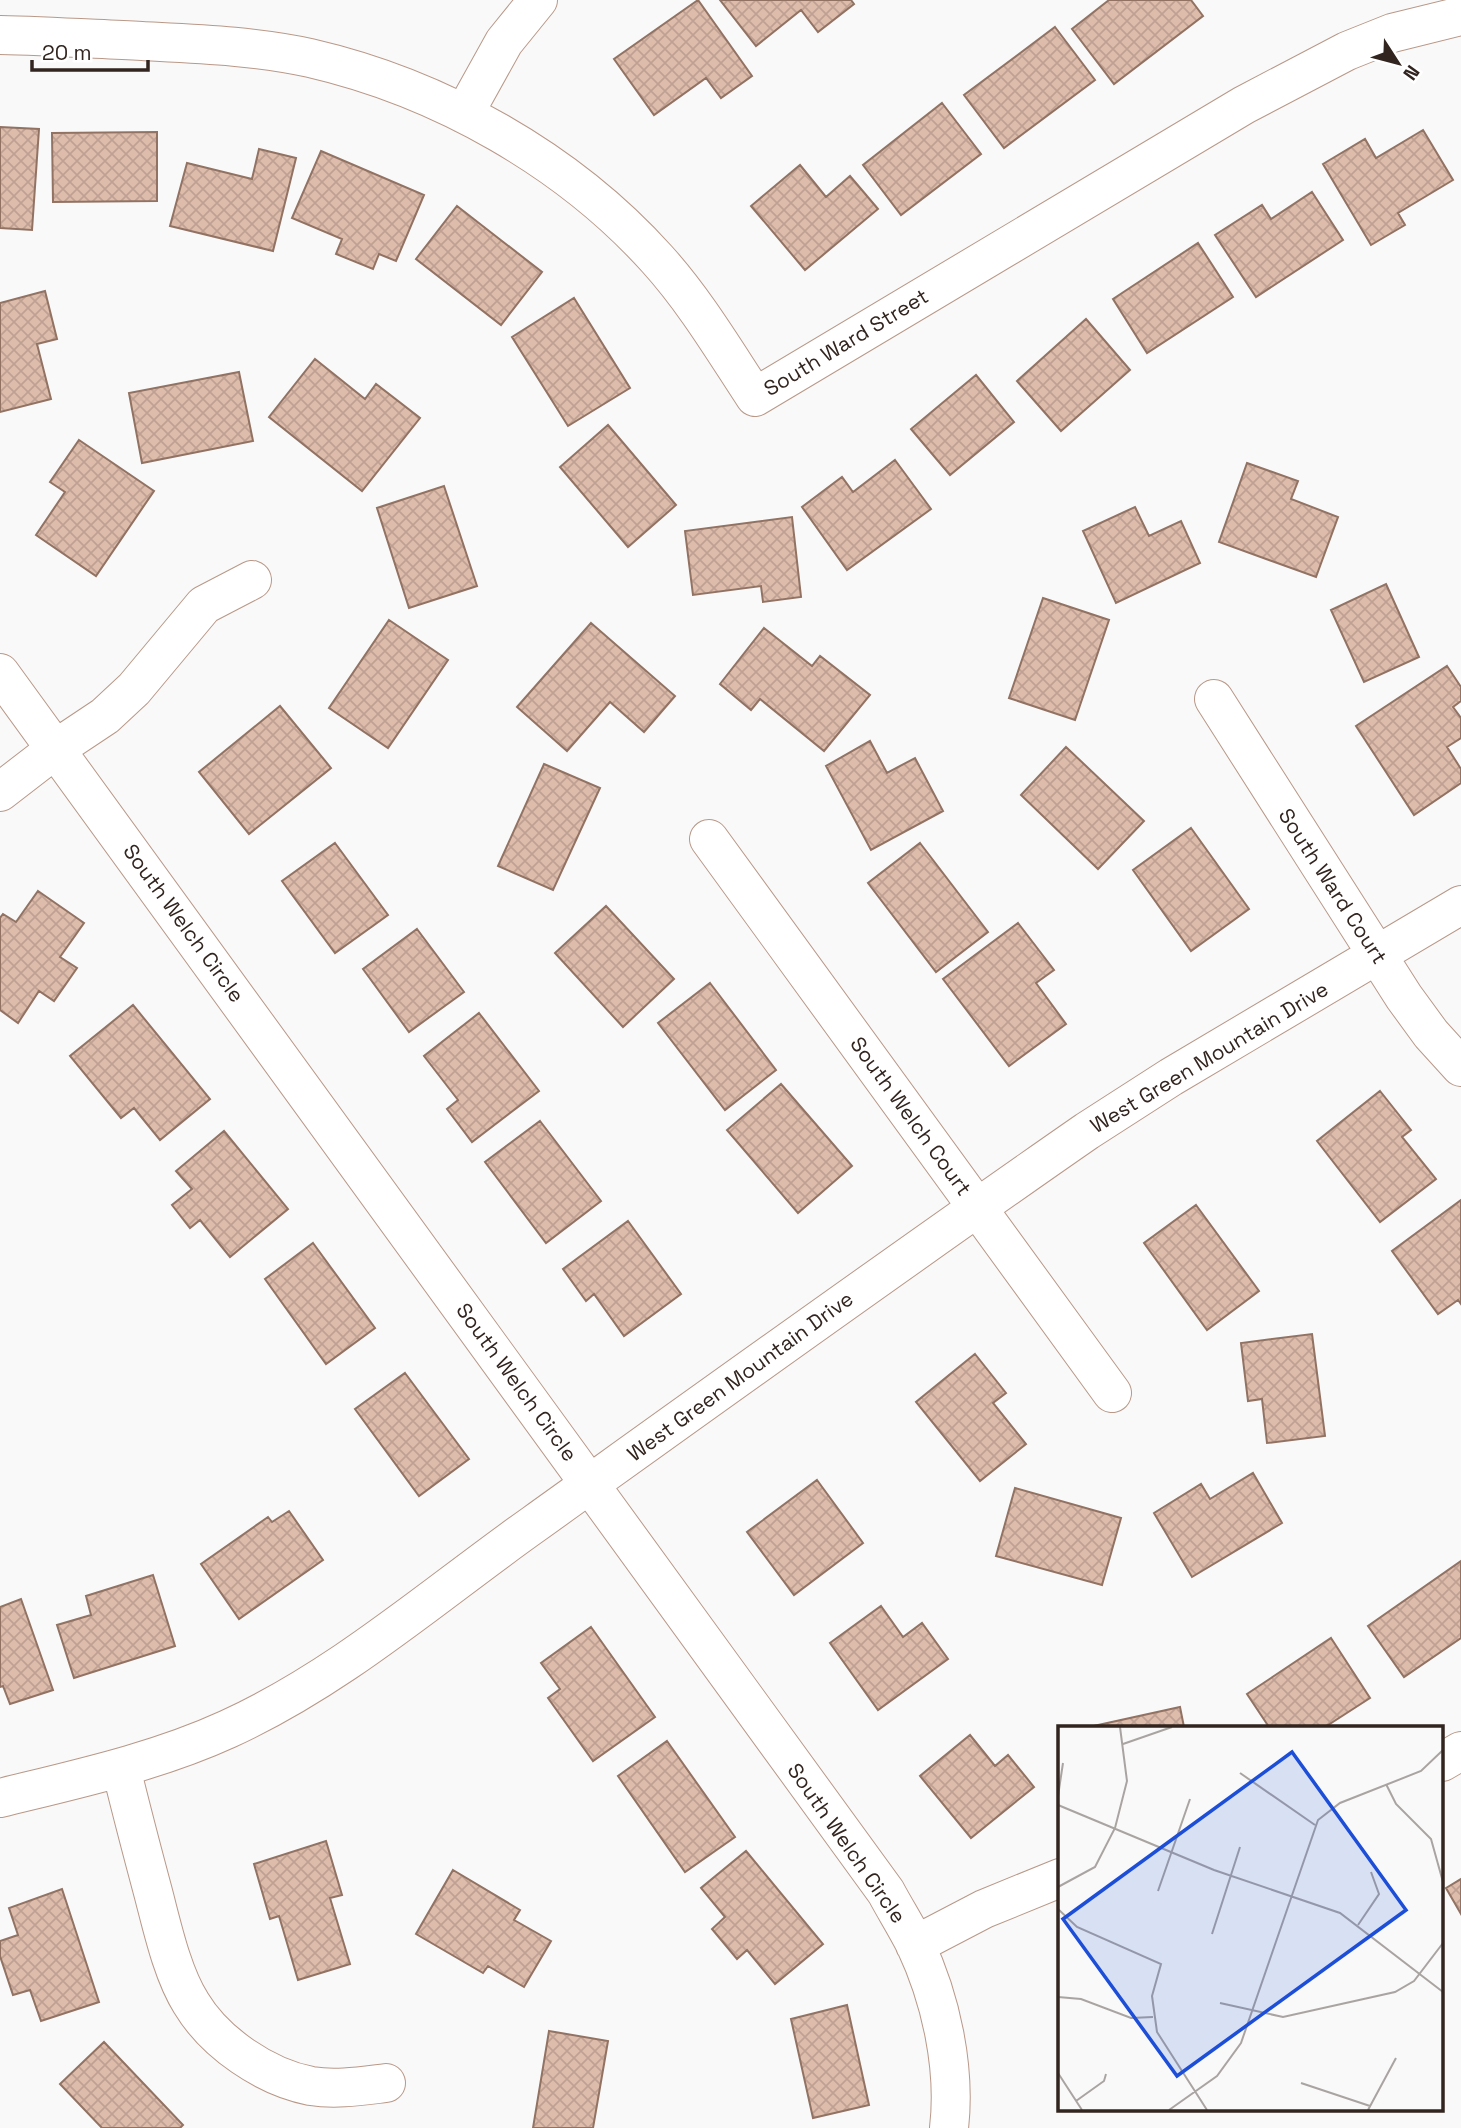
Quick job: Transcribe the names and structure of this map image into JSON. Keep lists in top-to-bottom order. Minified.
{"streets":{"street":["South Ward Street","South Ward Court","South Welch Circle","West Green Mountain Drive","South Welch Court"]},"crossings":[["South Ward Court","West Green Mountain Drive"],["South Welch Circle","West Green Mountain Drive"],["West Green Mountain Drive","South Welch Court"]],"scale_bar":"20 m","north":"bottom right"}
